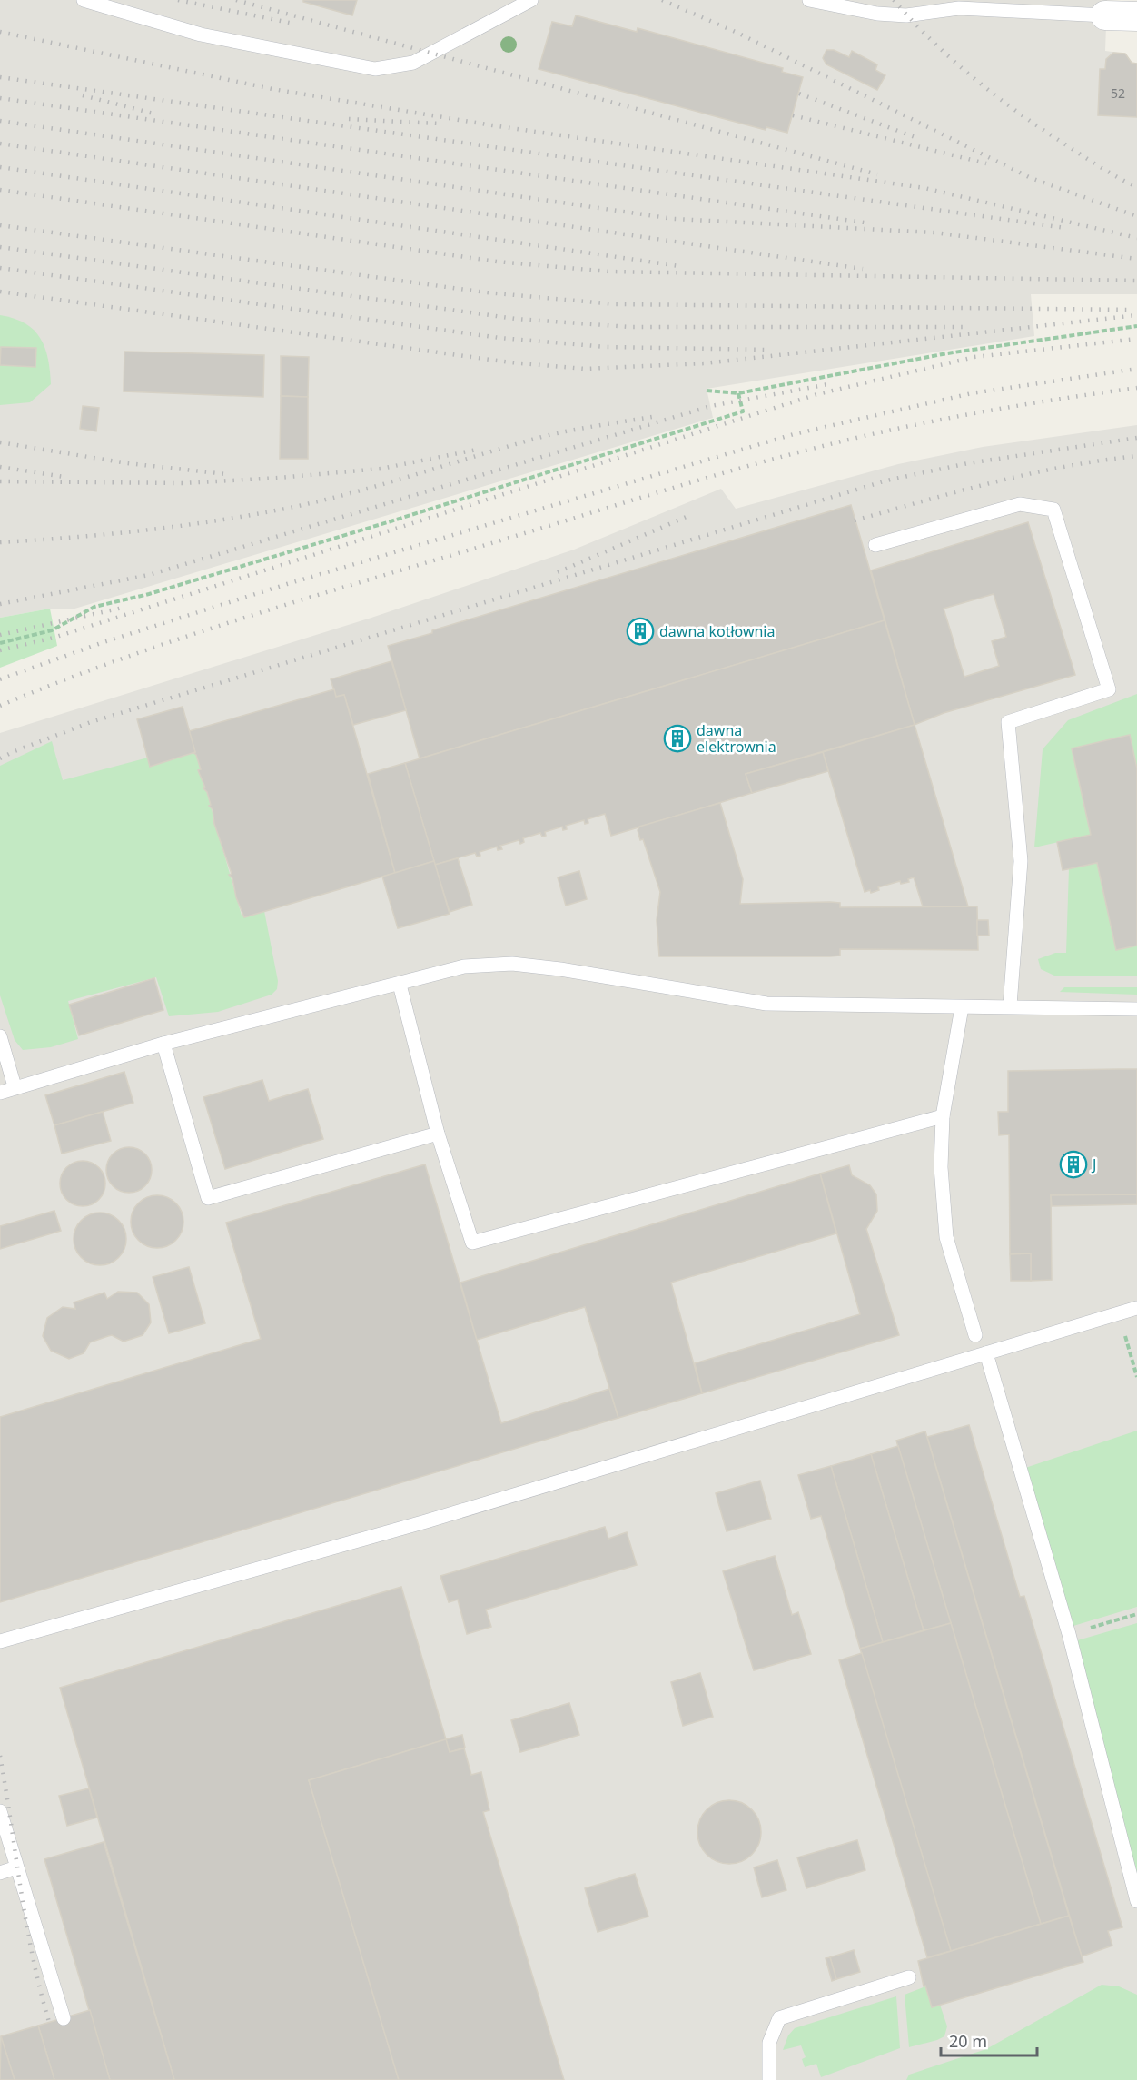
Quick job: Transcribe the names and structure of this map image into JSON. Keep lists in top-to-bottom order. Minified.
{"places":{"building":["dawna kotłownia","dawna elektrownia","J"]},"house_numbers":["52"],"scale_bar":"20 m"}
